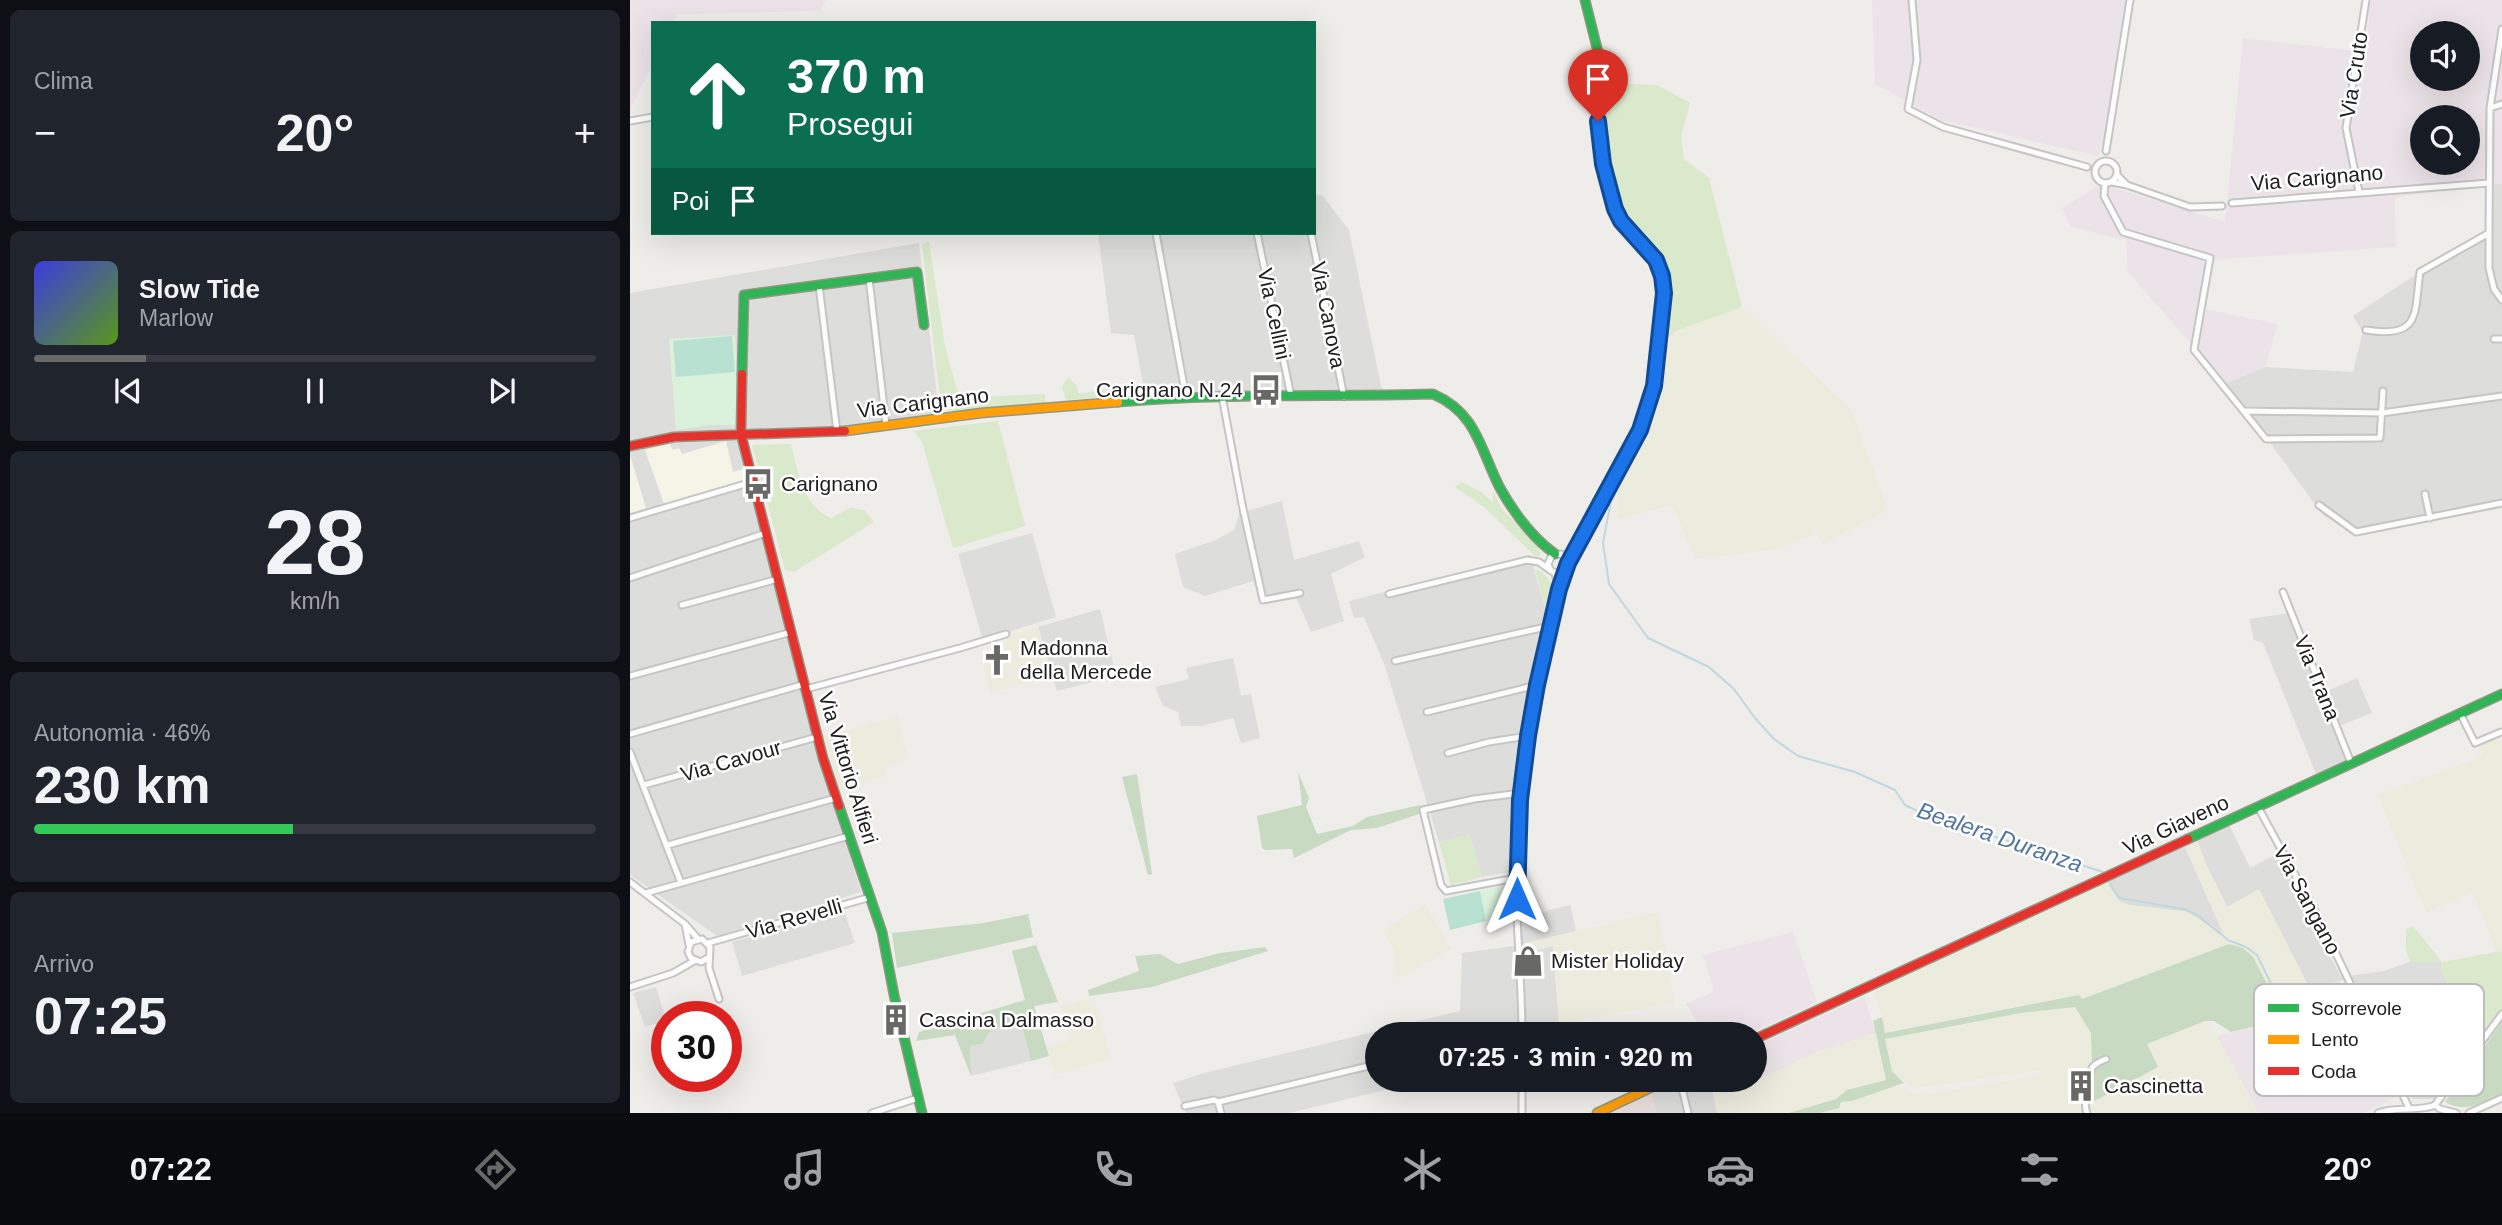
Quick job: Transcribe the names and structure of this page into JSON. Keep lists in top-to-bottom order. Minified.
{"streets":{"street":["Via Cruto","Via Carignano","Via Cellini","Via Canova","Via Trana","Via Cavour","Via Vittorio Alfieri","Via Giaveno","Via Sangano","Via Revelli"]},"crossings":[["Via Cruto","Via Carignano"],["Via Carignano","Via Cellini"],["Via Carignano","Via Canova"],["Via Carignano","Via Vittorio Alfieri"],["Via Trana","Via Giaveno"],["Via Cavour","Via Vittorio Alfieri"],["Via Vittorio Alfieri","Via Revelli"],["Via Giaveno","Via Sangano"]],"water":["Bealera Duranza"],"places":{"bus stop":["Carignano N.24","Carignano"],"church":["Madonna della Mercede"],"shop":["Mister Holiday"],"building":["Cascina Dalmasso","Cascinetta"]},"legend":["Scorrevole","Lento","Coda"],"page":{"tile":["Clima",["28","km/h"],["Autonomia · 46%","230 km"],["Arrivo","07:25"]],"turn":["370 m","Prosegui"],"heat":["−","20°","+"],"then":"Poi","song":["Slow Tide","Marlow"],"limit":"30","trip":"07:25 · 3 min · 920 m","tabs":["07:22","20°"]}}
